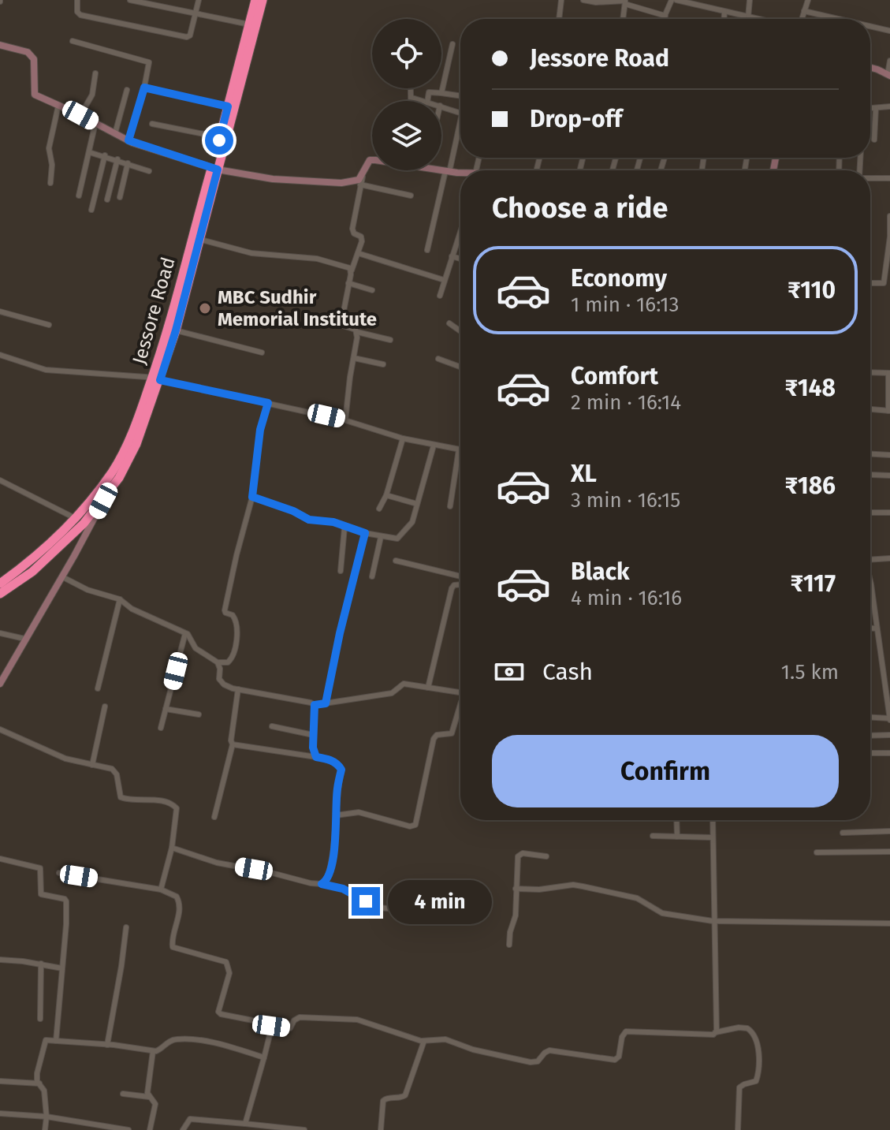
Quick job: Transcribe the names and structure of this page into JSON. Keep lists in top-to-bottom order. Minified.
{"streets":{"highway":["Jessore Road"]},"places":["MBC Sudhir Memorial Institute"],"page":{"banner":["Jessore Road","Drop-off"],"heading":"Choose a ride","list":[{"name":"Economy","note":"1 min · 16:13","value":"₹110"},{"name":"Comfort","note":"2 min · 16:14","value":"₹148"},{"name":"XL","note":"3 min · 16:15","value":"₹186"},{"name":"Black","note":"4 min · 16:16","value":"₹117"}],"pay":["Cash","1.5 km"],"buttons":"Confirm","bubble":"4 min"}}
